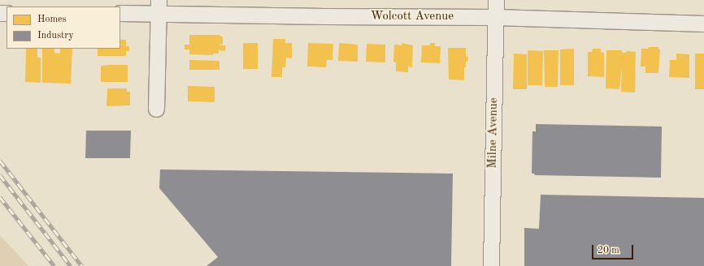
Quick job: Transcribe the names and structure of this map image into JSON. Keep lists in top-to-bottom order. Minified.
{"streets":{"street":["Wolcott Avenue","Milne Avenue"]},"crossings":[["Wolcott Avenue","Milne Avenue"]],"legend":["Homes","Industry"],"scale_bar":"20 m"}
